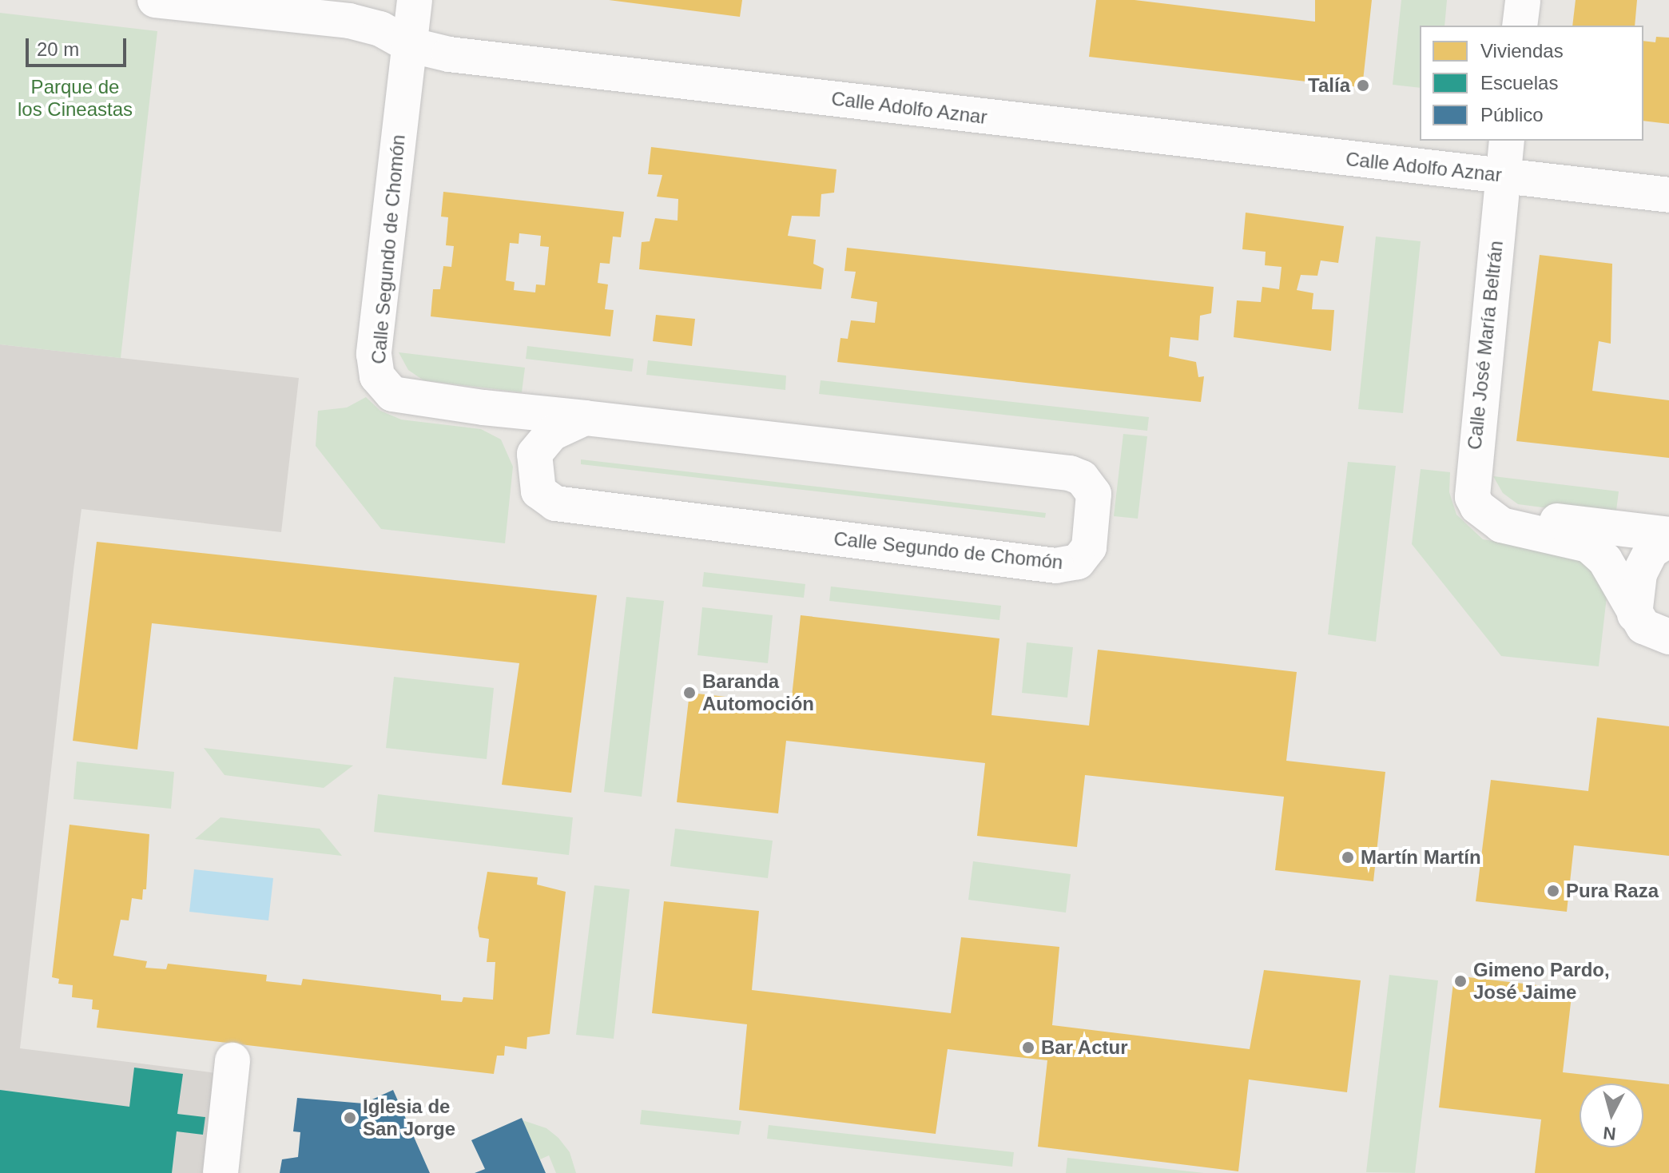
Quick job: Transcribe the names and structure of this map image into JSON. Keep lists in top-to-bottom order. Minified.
{"streets":{"street":["Calle Adolfo Aznar","Calle Segundo de Chomón","Calle José María Beltrán"]},"crossings":[["Calle Adolfo Aznar","Calle Segundo de Chomón"],["Calle Adolfo Aznar","Calle José María Beltrán"]],"parks":["Parque de los Cineastas"],"places":["Talía","Baranda Automoción","Martín Martín","Pura Raza","Gimeno Pardo, José Jaime","Bar Actur","Iglesia de San Jorge"],"legend":["Viviendas","Escuelas","Público"],"scale_bar":"20 m","north":"bottom"}
